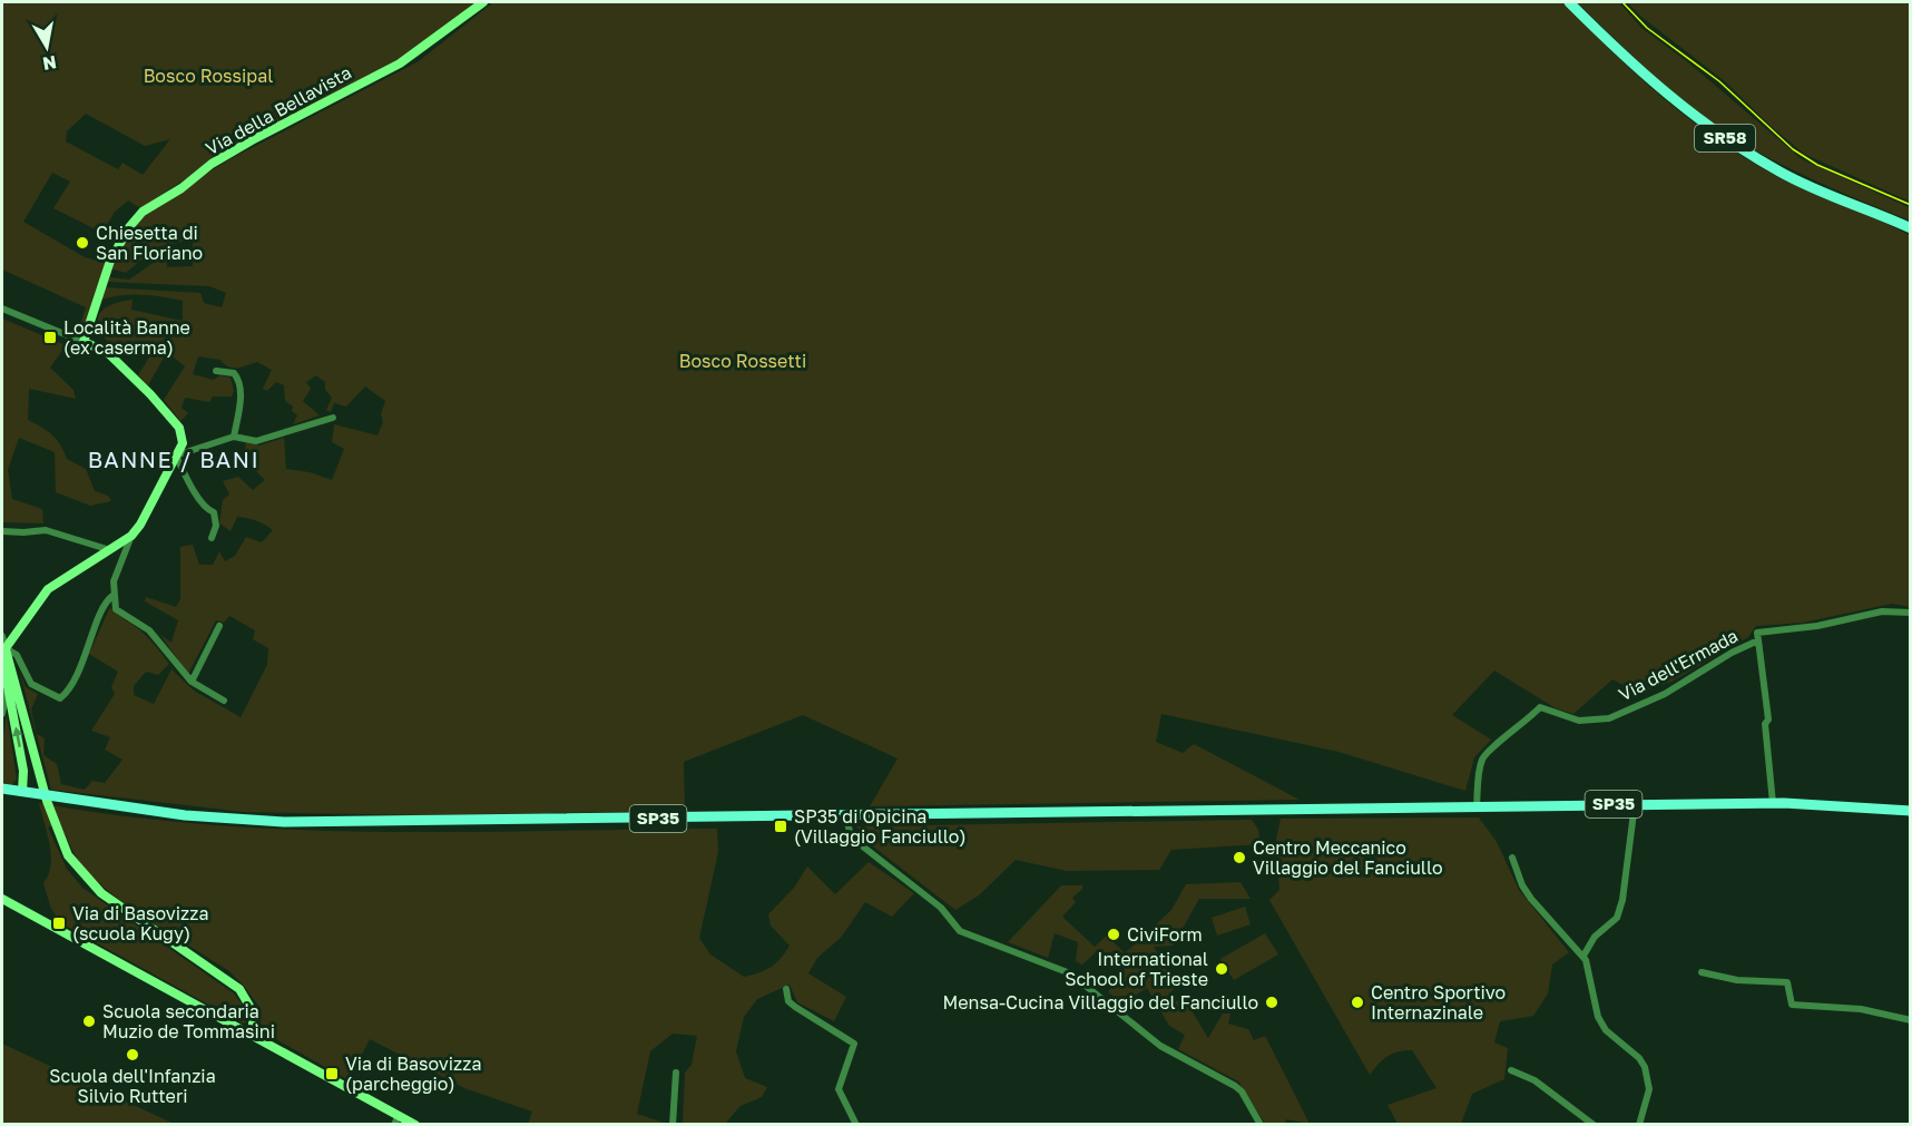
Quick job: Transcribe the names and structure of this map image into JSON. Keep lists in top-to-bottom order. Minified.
{"streets":{"main road":["SR58","SP35"],"street":["Via della Bellavista","Via dell'Ermada"]},"crossings":[["Via dell'Ermada","SP35"]],"districts":["BANNE / BANI"],"parks":["Bosco Rossipal","Bosco Rossetti"],"places":{"other":["Chiesetta di San Floriano","Centro Meccanico Villaggio del Fanciullo","CiviForm","International School of Trieste","Mensa-Cucina Villaggio del Fanciullo","Centro Sportivo Internazinale","Scuola secondaria Muzio de Tommasini","Scuola dell'Infanzia Silvio Rutteri"],"transit":["Località Banne (ex caserma)","SP35 di Opicina (Villaggio Fanciullo)","Via di Basovizza (scuola Kugy)","Via di Basovizza (parcheggio)"]},"north":"bottom"}
